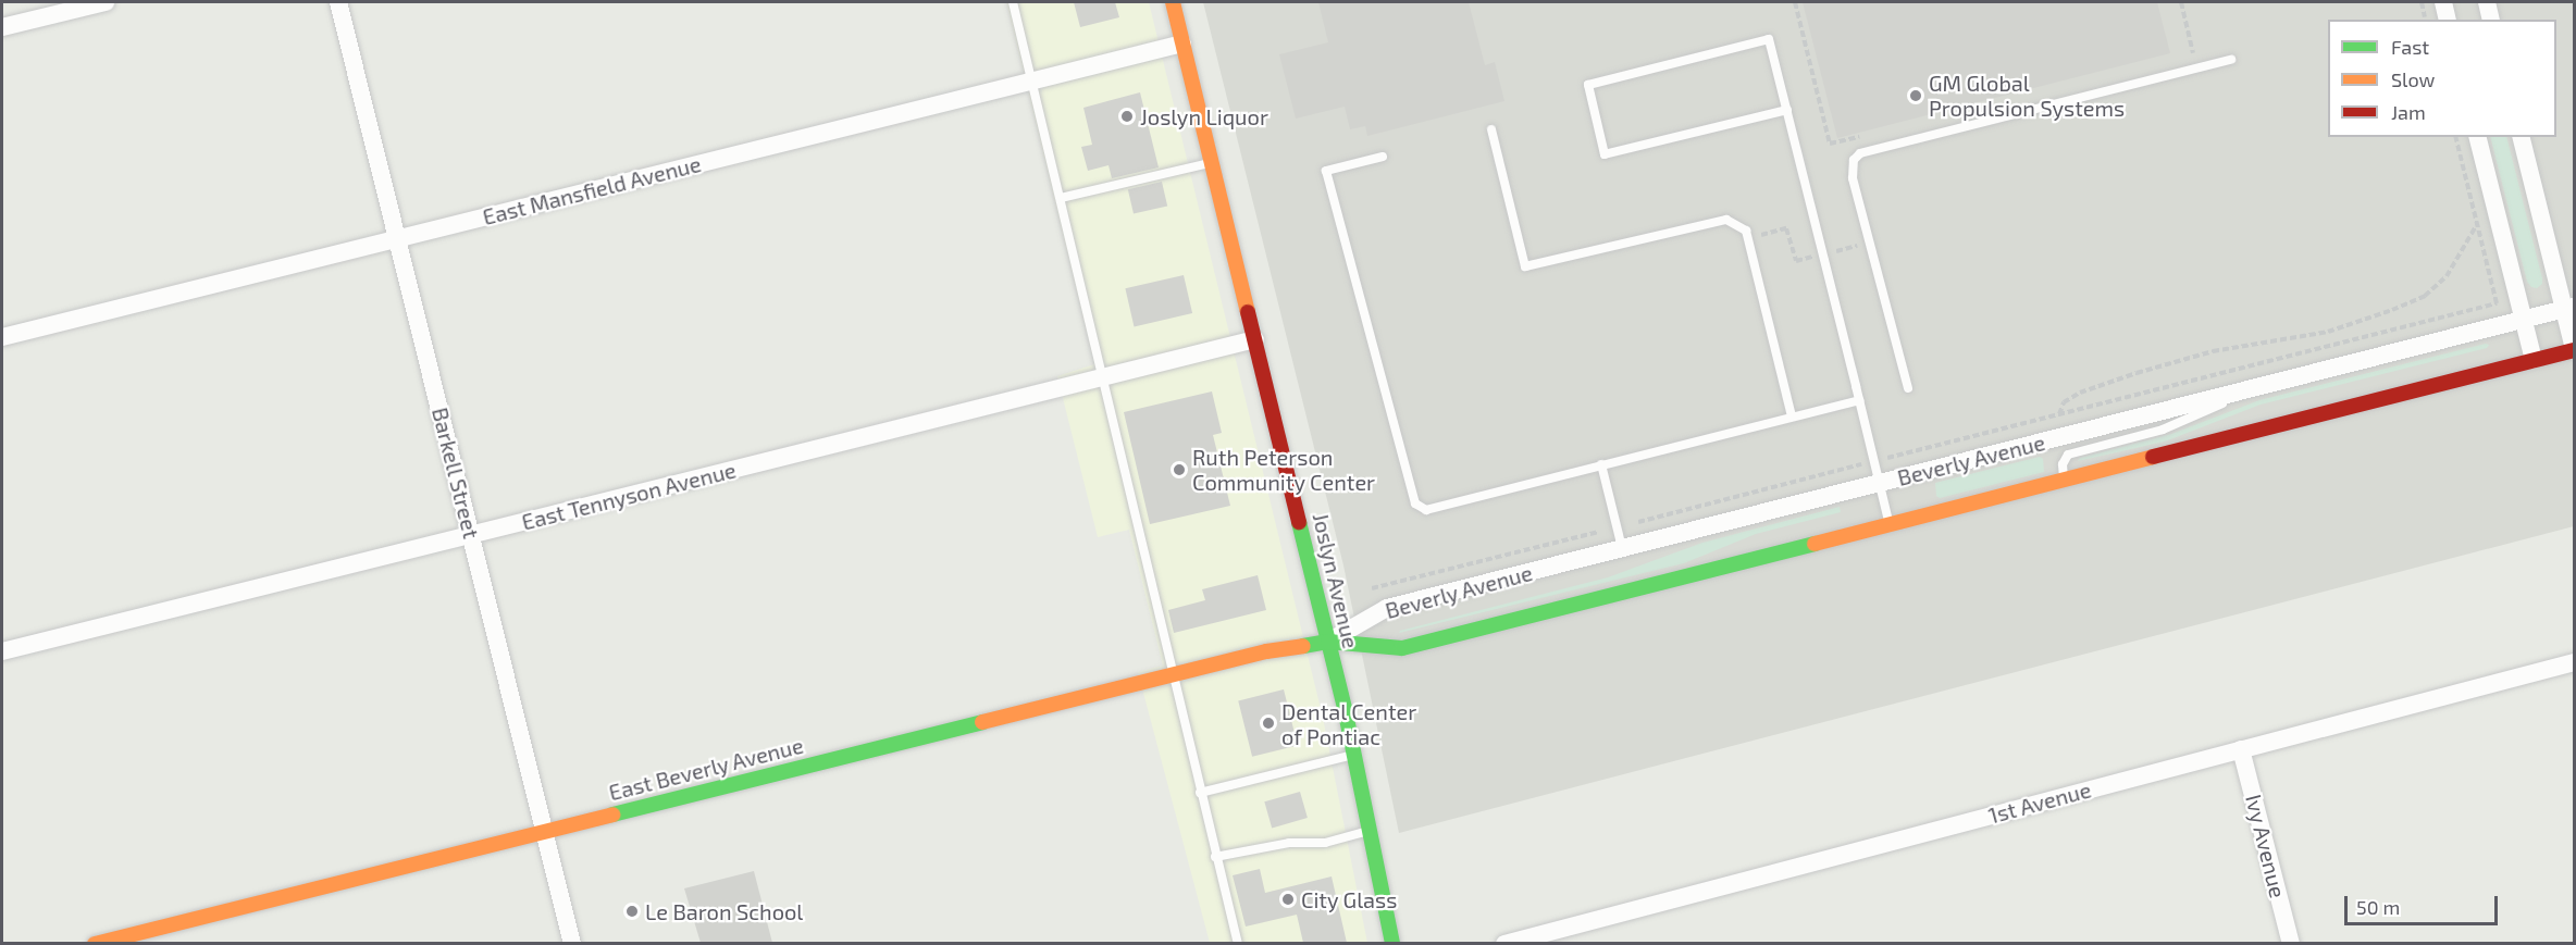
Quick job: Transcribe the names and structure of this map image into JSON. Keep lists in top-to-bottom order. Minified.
{"streets":{"street":["East Mansfield Avenue","Beverly Avenue","Barkell Street","East Tennyson Avenue","Joslyn Avenue","East Beverly Avenue","1st Avenue","Ivy Avenue"]},"crossings":[["East Mansfield Avenue","Barkell Street"],["East Mansfield Avenue","Joslyn Avenue"],["Beverly Avenue","Joslyn Avenue"],["Beverly Avenue","East Beverly Avenue"],["Barkell Street","East Tennyson Avenue"],["Barkell Street","East Beverly Avenue"],["East Tennyson Avenue","Joslyn Avenue"],["Joslyn Avenue","East Beverly Avenue"],["1st Avenue","Ivy Avenue"]],"places":["GM Global Propulsion Systems","Joslyn Liquor","Ruth Peterson Community Center","Dental Center of Pontiac","City Glass","Le Baron School"],"legend":["Fast","Slow","Jam"],"scale_bar":"50 m"}
